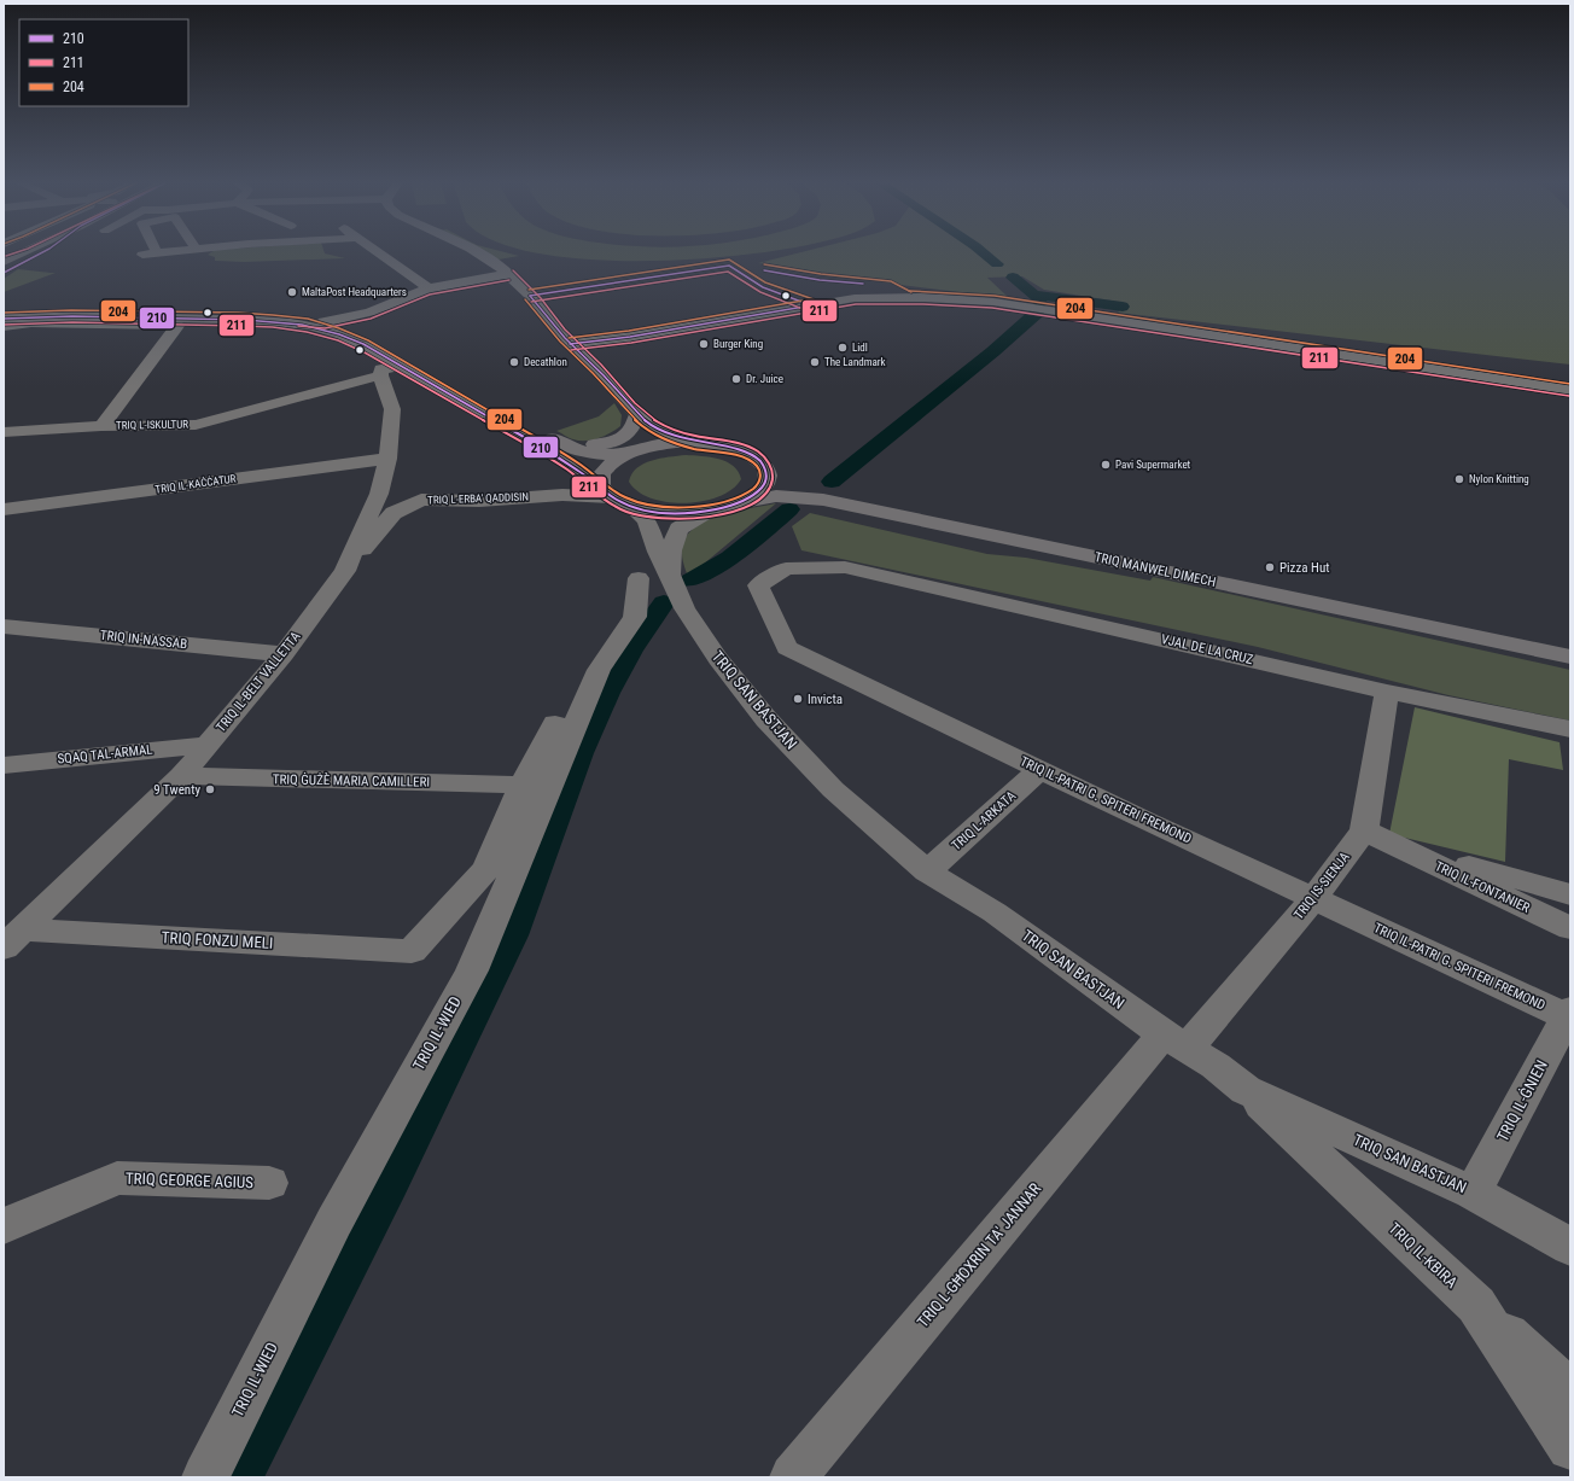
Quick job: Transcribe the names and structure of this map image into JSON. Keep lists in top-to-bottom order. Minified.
{"streets":{"highway":["TRIQ MANWEL DIMECH"],"street":["TRIQ L-ISKULTUR","TRIQ IL-KAĊĊATUR","TRIQ L-ERBA' QADDISIN","TRIQ IN-NASSAB","VJAL DE LA CRUZ","TRIQ IL-BELT VALLETTA","TRIQ SAN BASTJAN","SQAQ TAL-ARMAL","TRIQ ĠUŻÈ MARIA CAMILLERI","TRIQ IL-PATRI G. SPITERI FREMOND","TRIQ L-ARKATA","TRIQ IS-SIENJA","TRIQ IL-FONTANIER","TRIQ FONZU MELI","TRIQ IL-WIED","TRIQ IL-ĠNIEN","TRIQ GEORGE AGIUS","TRIQ L-GĦOXRIN TA' JANNAR","TRIQ IL-KBIRA"]},"crossings":[["TRIQ L-ISKULTUR","TRIQ IL-BELT VALLETTA"],["TRIQ IL-KAĊĊATUR","TRIQ IL-BELT VALLETTA"],["TRIQ L-ERBA' QADDISIN","TRIQ IL-BELT VALLETTA"],["TRIQ IN-NASSAB","TRIQ IL-BELT VALLETTA"],["VJAL DE LA CRUZ","TRIQ IL-PATRI G. SPITERI FREMOND"],["VJAL DE LA CRUZ","TRIQ IS-SIENJA"],["TRIQ IL-BELT VALLETTA","SQAQ TAL-ARMAL"],["TRIQ IL-BELT VALLETTA","TRIQ ĠUŻÈ MARIA CAMILLERI"],["TRIQ IL-BELT VALLETTA","TRIQ FONZU MELI"],["TRIQ SAN BASTJAN","TRIQ L-ARKATA"],["TRIQ SAN BASTJAN","TRIQ IS-SIENJA"],["TRIQ SAN BASTJAN","TRIQ IL-WIED"],["TRIQ SAN BASTJAN","TRIQ IL-ĠNIEN"],["TRIQ SAN BASTJAN","TRIQ L-GĦOXRIN TA' JANNAR"],["TRIQ SAN BASTJAN","TRIQ IL-KBIRA"],["TRIQ ĠUŻÈ MARIA CAMILLERI","TRIQ FONZU MELI"],["TRIQ IL-PATRI G. SPITERI FREMOND","TRIQ L-ARKATA"],["TRIQ IL-PATRI G. SPITERI FREMOND","TRIQ IS-SIENJA"],["TRIQ IL-PATRI G. SPITERI FREMOND","TRIQ IL-ĠNIEN"],["TRIQ IS-SIENJA","TRIQ IL-FONTANIER"],["TRIQ IS-SIENJA","TRIQ L-GĦOXRIN TA' JANNAR"]],"places":["MaltaPost Headquarters","Burger King","Lidl","Decathlon","The Landmark","Dr. Juice","Pavi Supermarket","Nylon Knitting","Pizza Hut","Invicta","9 Twenty"],"lines":["transit line 210","transit line 211","transit line 204"],"legend":["210","211","204"]}
